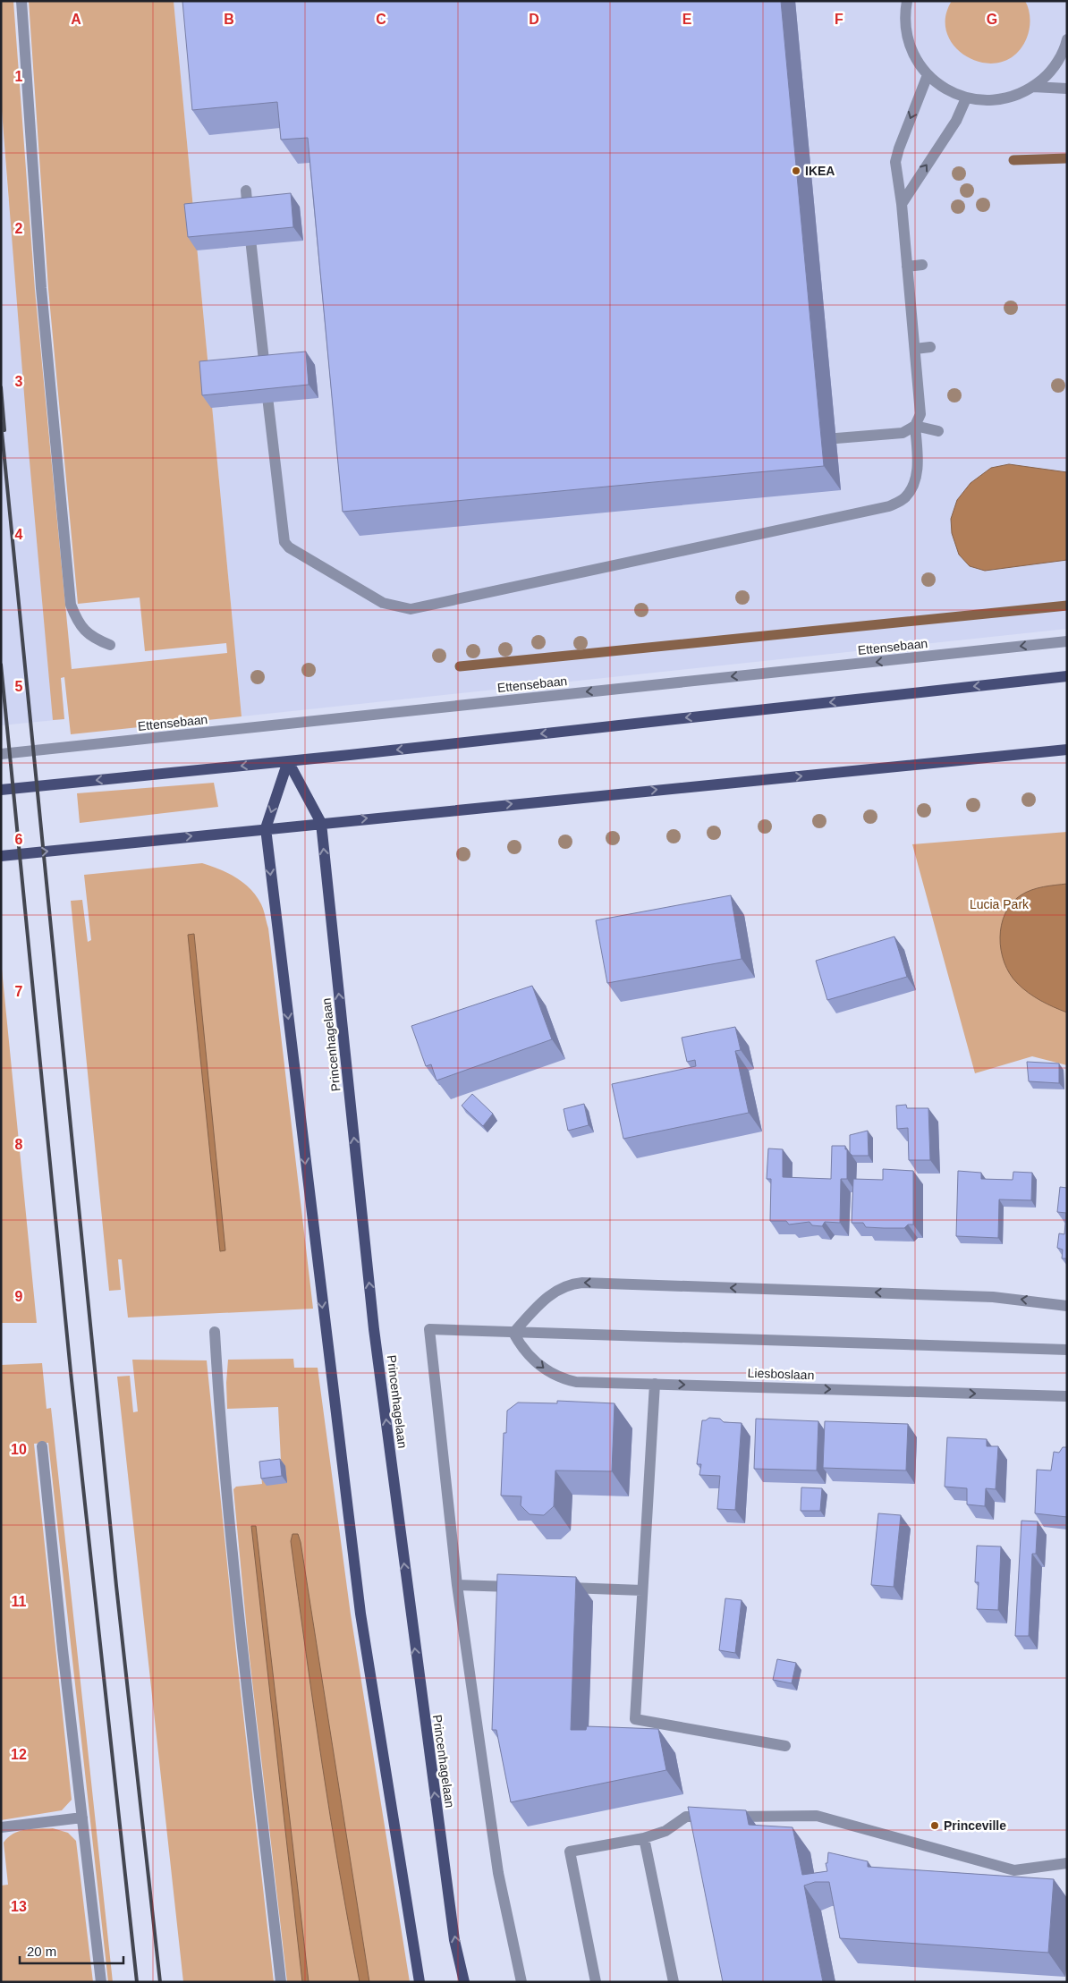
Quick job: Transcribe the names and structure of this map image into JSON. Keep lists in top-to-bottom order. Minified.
{"streets":{"main road":["Princenhagelaan"],"street":["Ettensebaan","Liesboslaan"]},"one_way":["Ettensebaan"],"parks":["Lucia Park"],"places":["IKEA","Princeville"],"scale_bar":"20 m","grid":{"columns":["A","B","C","D","E","F","G"],"rows":["1","2","3","4","5","6","7","8","9","10","11","12","13"]}}
